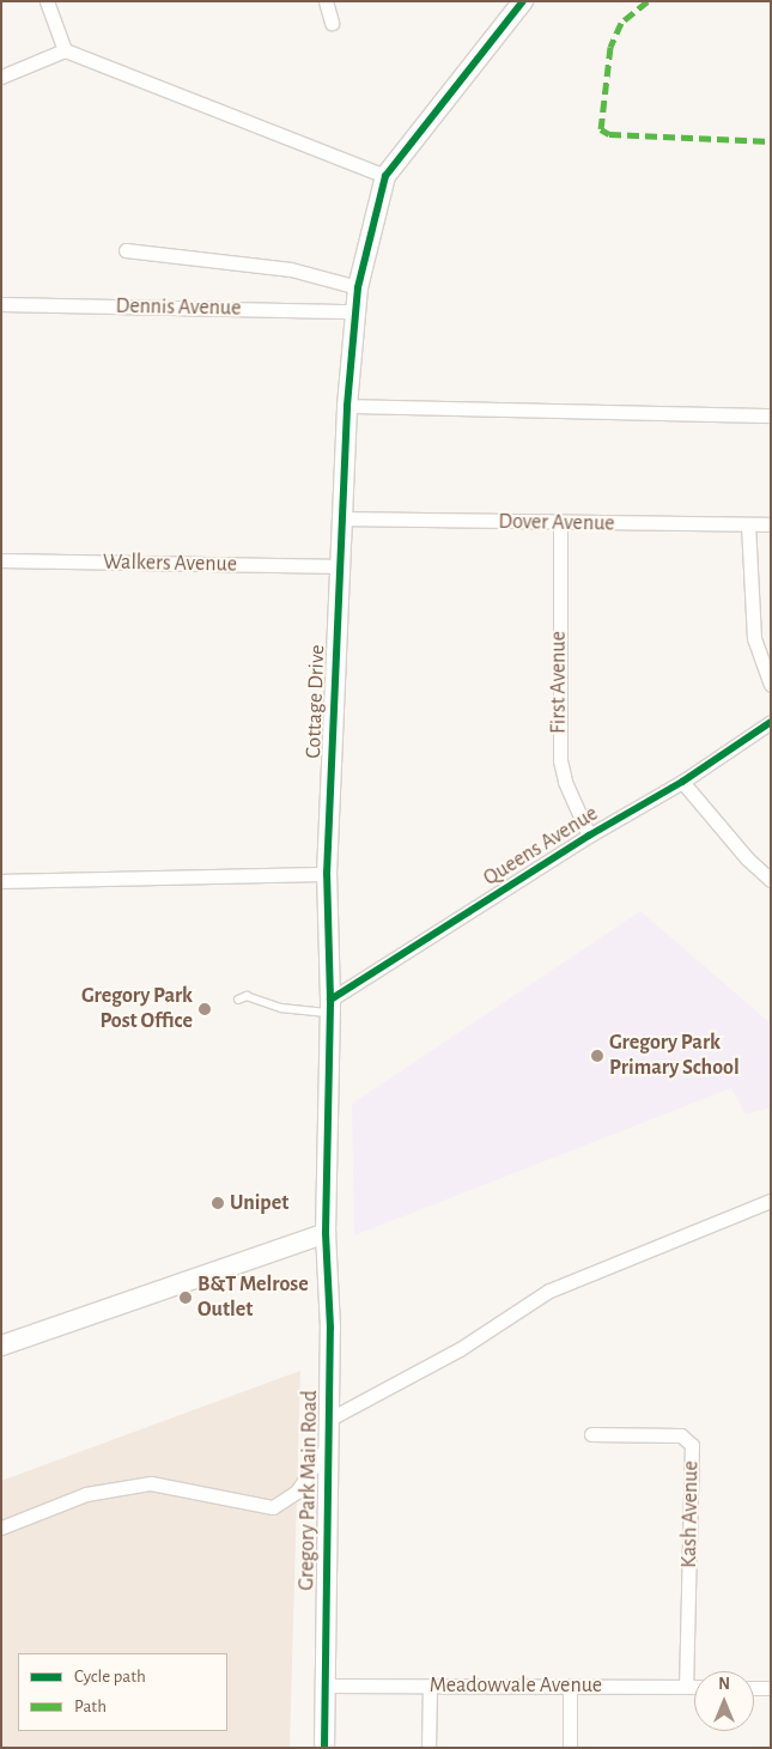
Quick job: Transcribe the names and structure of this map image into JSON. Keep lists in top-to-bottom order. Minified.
{"streets":{"street":["Dennis Avenue","Dover Avenue","Walkers Avenue","First Avenue","Cottage Drive","Queens Avenue","Gregory Park Main Road","Kash Avenue","Meadowvale Avenue"]},"crossings":[["Dennis Avenue","Cottage Drive"],["Dover Avenue","First Avenue"],["Dover Avenue","Cottage Drive"],["Walkers Avenue","Cottage Drive"],["First Avenue","Queens Avenue"],["Cottage Drive","Queens Avenue"],["Cottage Drive","Gregory Park Main Road"],["Gregory Park Main Road","Meadowvale Avenue"],["Kash Avenue","Meadowvale Avenue"]],"places":["Gregory Park Post Office","Gregory Park Primary School","Unipet","B&T Melrose Outlet"],"legend":["Cycle path","Path"],"north":"top"}
